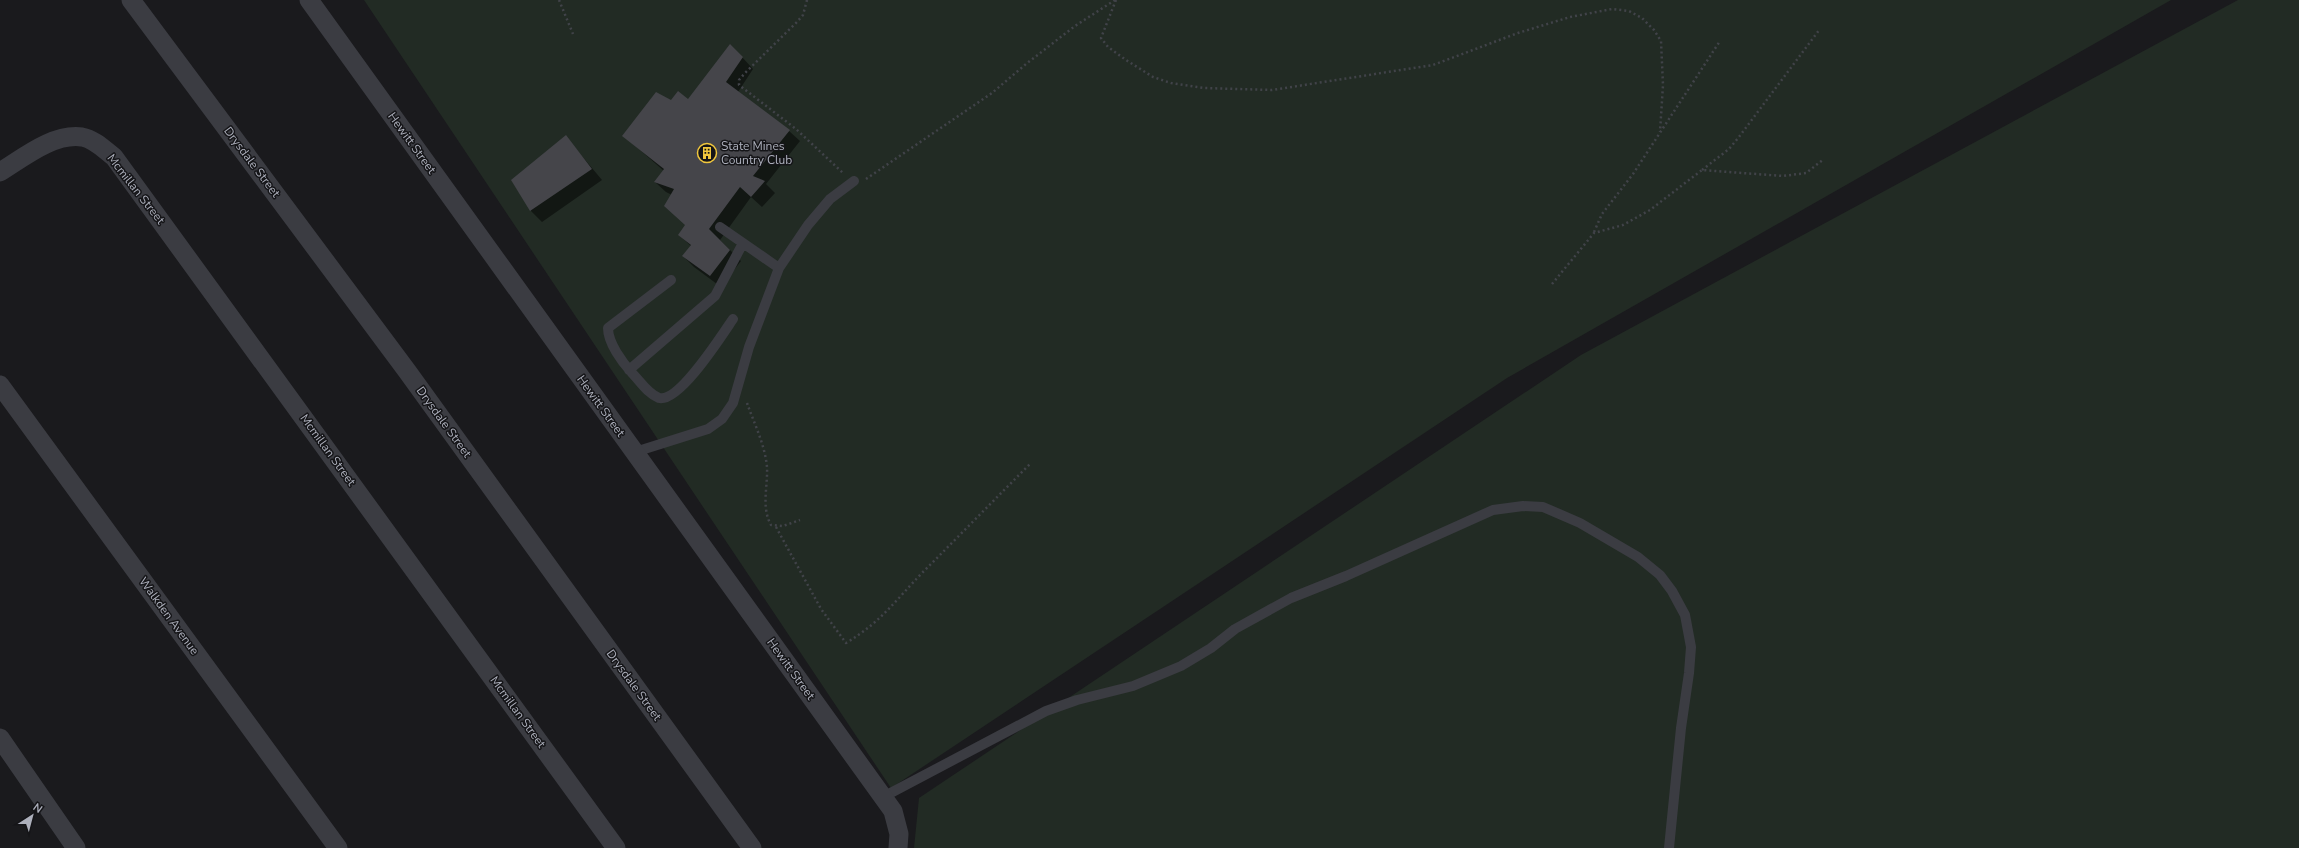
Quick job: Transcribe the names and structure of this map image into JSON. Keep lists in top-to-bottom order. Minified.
{"streets":{"street":["Hewitt Street","Drysdale Street","Mcmillan Street","Walkden Avenue"]},"places":{"building":["State Mines Country Club"]},"north":"top right"}
